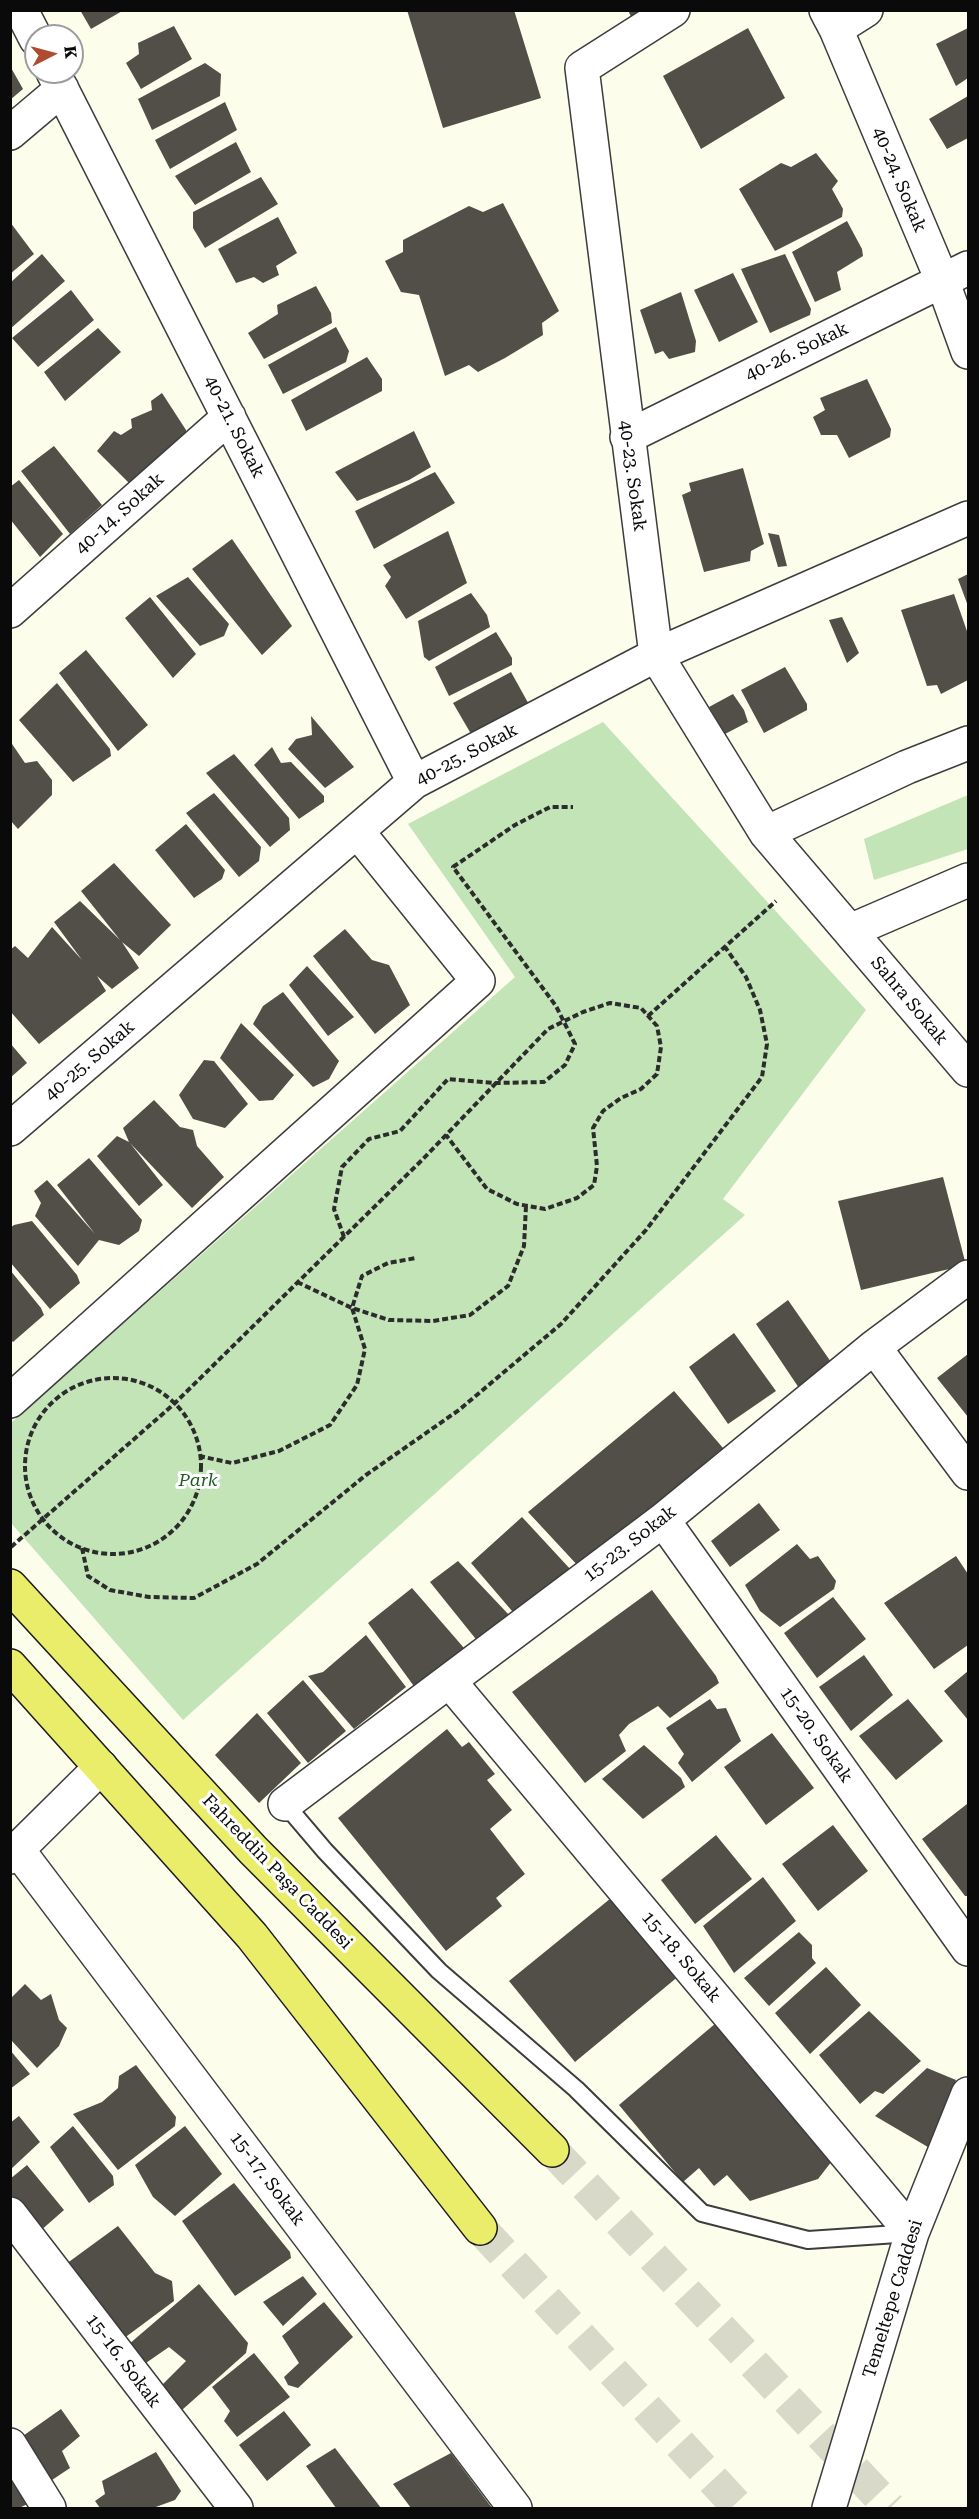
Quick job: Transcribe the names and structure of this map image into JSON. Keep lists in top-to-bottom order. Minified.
{"streets":{"main road":["Fahreddin Paşa Caddesi"],"street":["40-24. Sokak","40-26. Sokak","40-21. Sokak","40-23. Sokak","40-14. Sokak","40-25. Sokak","Sahra Sokak","15-23. Sokak","15-20. Sokak","15-18. Sokak","15-17. Sokak","Temeltepe Caddesi","15-16. Sokak"]},"crossings":[["40-24. Sokak","40-26. Sokak"],["40-26. Sokak","40-23. Sokak"],["40-21. Sokak","40-14. Sokak"],["40-21. Sokak","40-25. Sokak"],["40-23. Sokak","40-25. Sokak"],["40-23. Sokak","Sahra Sokak"],["15-23. Sokak","15-20. Sokak"],["15-23. Sokak","15-18. Sokak"],["15-18. Sokak","Temeltepe Caddesi"]],"parks":["Park"],"north":"right"}
